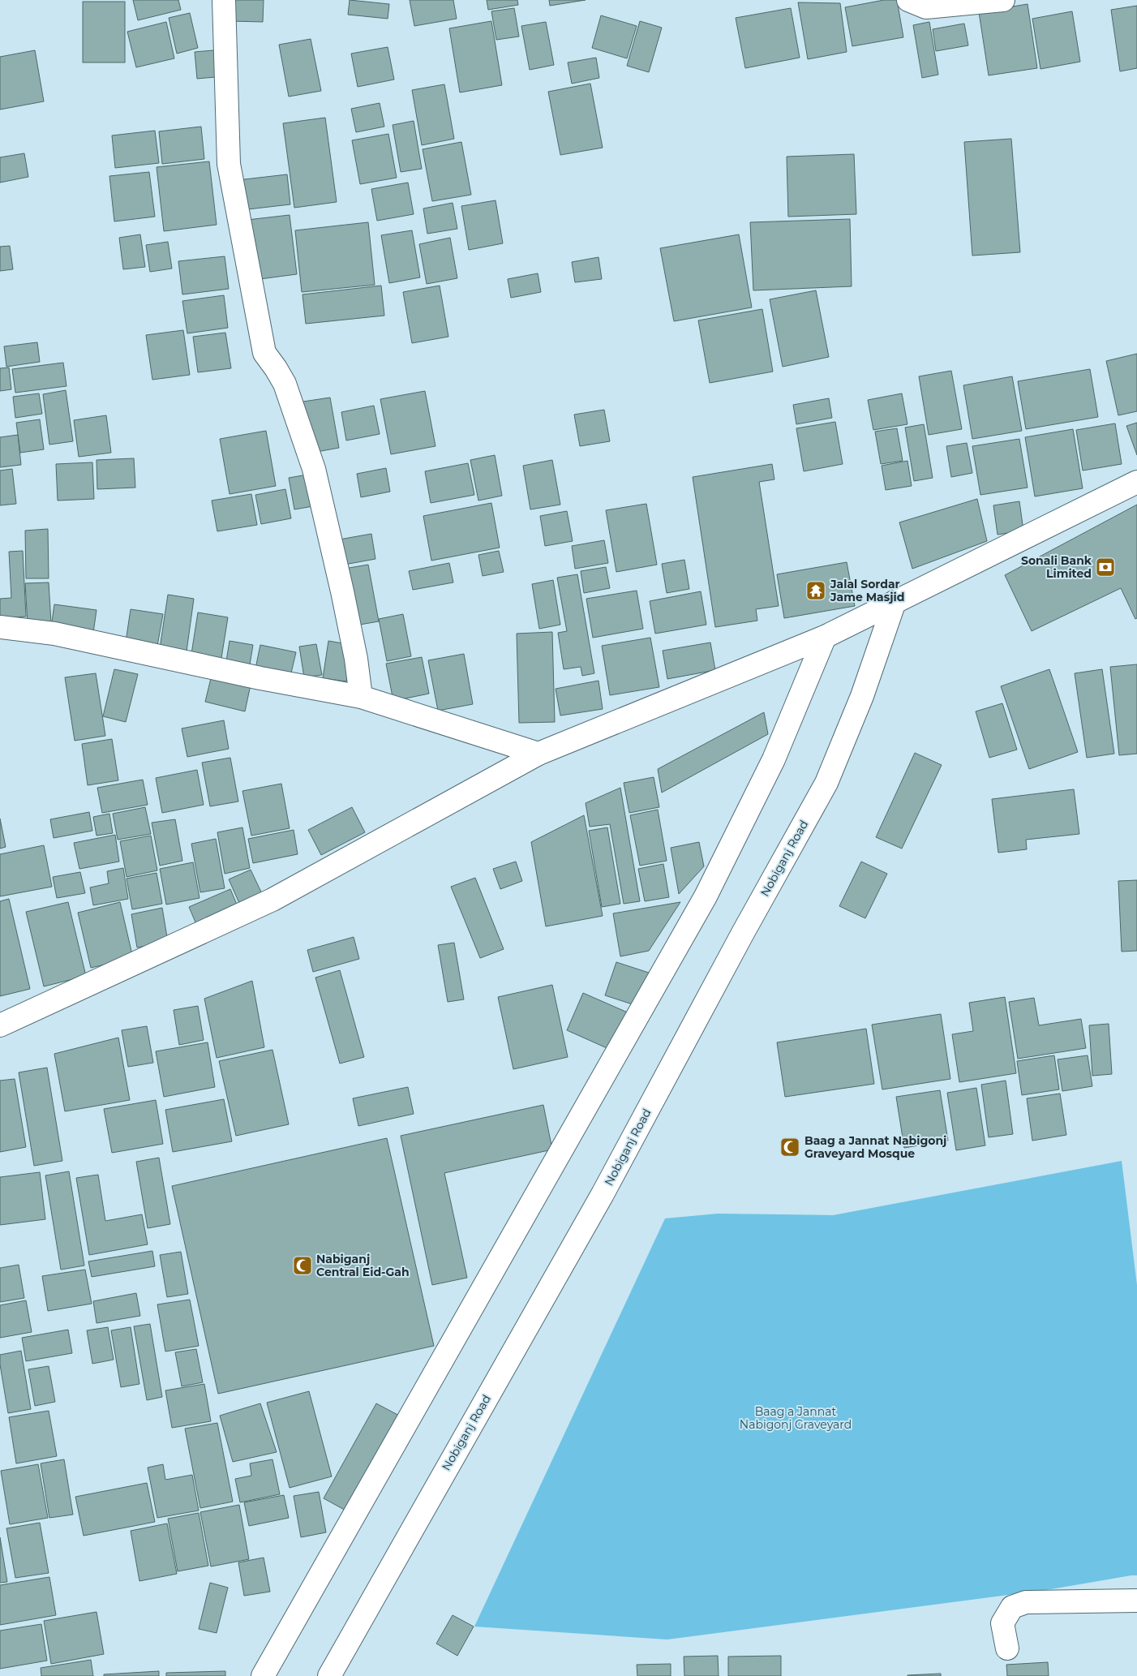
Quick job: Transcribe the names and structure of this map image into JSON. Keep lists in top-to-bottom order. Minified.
{"streets":{"main road":["Nobiganj Road"]},"parks":["Baag a Jannat Nabigonj Graveyard"],"places":{"bank":["Sonali Bank Limited"],"temple":["Jalal Sordar Jame Masjid"],"mosque":["Baag a Jannat Nabigonj Graveyard Mosque","Nabiganj Central Eid-Gah"]}}
